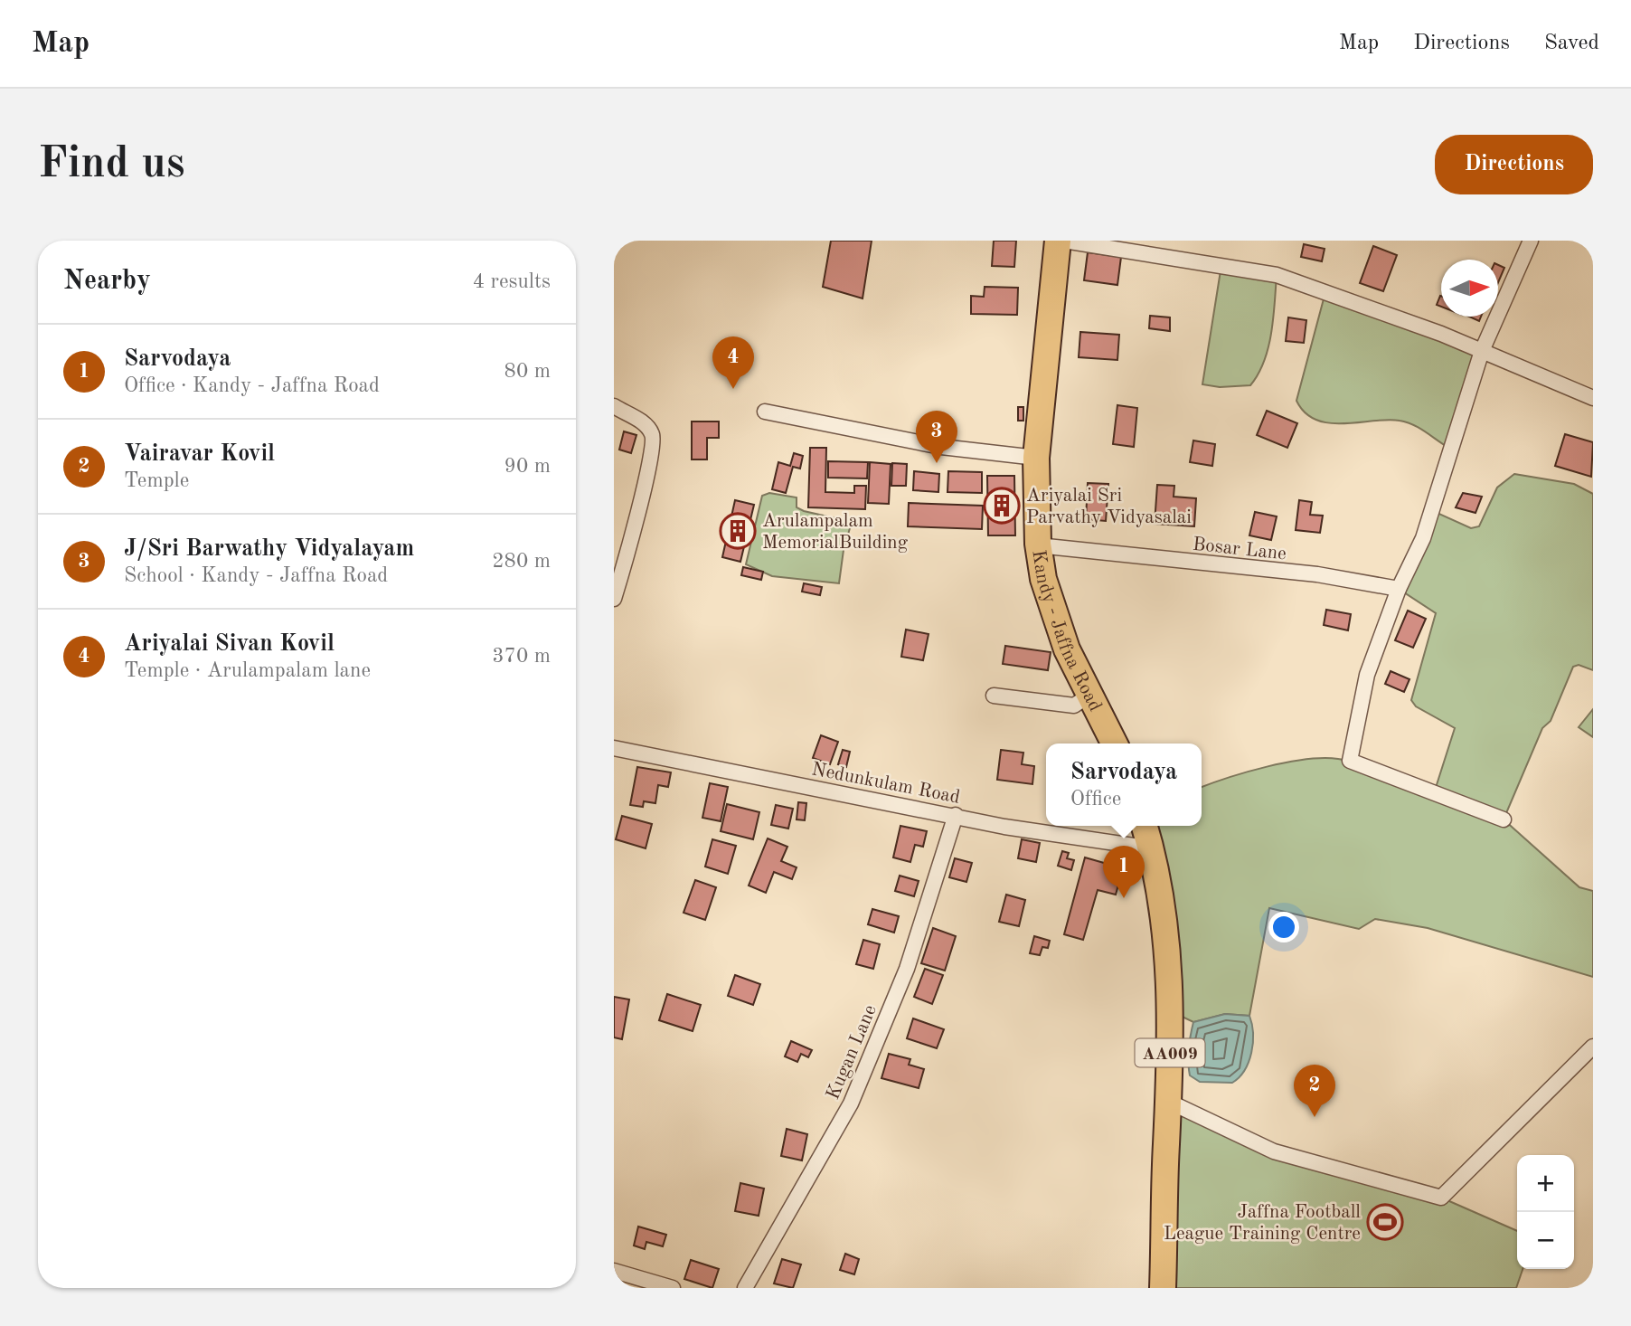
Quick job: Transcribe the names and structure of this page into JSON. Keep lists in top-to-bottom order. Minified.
{"streets":{"highway":["Kandy - Jaffna Road","AA009"],"street":["Bosar Lane","Nedunkulam Road","Kugan Lane"]},"crossings":[["Bosar Lane","Kandy - Jaffna Road"],["Nedunkulam Road","Kugan Lane"],["Nedunkulam Road","AA009"]],"places":{"building":["Ariyalai Sri Parvathy Vidyasalai","Arulampalam MemorialBuilding"],"sports":["Jaffna Football League Training Centre"]},"north":"right","page":{"header":"Map","nav":["Map","Directions","Saved"],"buttons":"Directions","title":"Find us","heading":["Nearby","4 results"],"list":[{"mark":"1","name":"Sarvodaya","note":"Office · Kandy - Jaffna Road","value":"80 m"},{"mark":"2","name":"Vairavar Kovil","note":"Temple","value":"90 m"},{"mark":"3","name":"J/Sri Barwathy Vidyalayam","note":"School · Kandy - Jaffna Road","value":"280 m"},{"mark":"4","name":"Ariyalai Sivan Kovil","note":"Temple · Arulampalam lane","value":"370 m"}],"pins":["4","3","1","2"],"popup":["Sarvodaya","Office"],"map_buttons":["+","−"]}}
